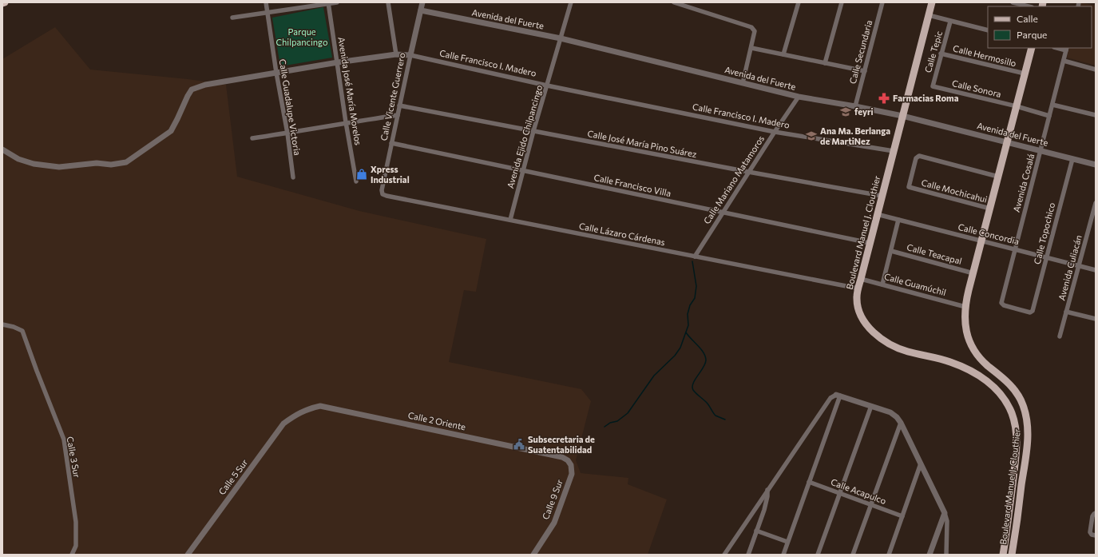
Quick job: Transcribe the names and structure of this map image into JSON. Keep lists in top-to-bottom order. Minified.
{"streets":{"main road":["Boulevard Manuel J. Clouthier"],"street":["Avenida del Fuerte","Calle Secundaria","Calle Tepic","Calle Hermosillo","Calle Francisco I. Madero","Calle Sonora","Avenida José María Morelos","Calle Vicente Guerrero","Calle Guadalupe Victoria","Avenida Ejido Chilpancingo","Calle José María Pino Suárez","Calle Mariano Matamoros","Avenida Cosalá","Calle Francisco Villa","Calle Mochicahui","Calle Topochico","Calle Lázaro Cárdenas","Calle Concordia","Calle Teacapal","Avenida Culiacán","Calle Guamúchil","Calle 2 Oriente","Calle 3 Sur","Calle 5 Sur","Calle Acapulco","Calle 9 Sur"]},"crossings":[["Avenida del Fuerte","Calle Secundaria"],["Avenida del Fuerte","Calle Vicente Guerrero"],["Avenida del Fuerte","Avenida Ejido Chilpancingo"],["Avenida del Fuerte","Calle Mariano Matamoros"],["Avenida del Fuerte","Avenida Cosalá"],["Avenida del Fuerte","Boulevard Manuel J. Clouthier"],["Avenida del Fuerte","Calle Topochico"],["Calle Tepic","Calle Hermosillo"],["Calle Tepic","Calle Sonora"],["Calle Hermosillo","Boulevard Manuel J. Clouthier"],["Calle Francisco I. Madero","Avenida José María Morelos"],["Calle Francisco I. Madero","Calle Vicente Guerrero"],["Calle Francisco I. Madero","Calle Guadalupe Victoria"],["Calle Francisco I. Madero","Avenida Ejido Chilpancingo"],["Calle Francisco I. Madero","Calle Mariano Matamoros"],["Calle Francisco I. Madero","Boulevard Manuel J. Clouthier"],["Calle Sonora","Avenida Cosalá"],["Calle Sonora","Boulevard Manuel J. Clouthier"],["Calle Vicente Guerrero","Calle José María Pino Suárez"],["Calle Vicente Guerrero","Calle Francisco Villa"],["Calle Vicente Guerrero","Calle Lázaro Cárdenas"],["Avenida Ejido Chilpancingo","Calle José María Pino Suárez"],["Avenida Ejido Chilpancingo","Calle Francisco Villa"],["Avenida Ejido Chilpancingo","Calle Lázaro Cárdenas"],["Calle José María Pino Suárez","Calle Mariano Matamoros"],["Calle José María Pino Suárez","Boulevard Manuel J. Clouthier"],["Calle Mariano Matamoros","Calle Francisco Villa"],["Calle Mariano Matamoros","Calle Lázaro Cárdenas"],["Avenida Cosalá","Calle Topochico"],["Avenida Cosalá","Calle Concordia"],["Calle Francisco Villa","Boulevard Manuel J. Clouthier"],["Calle Mochicahui","Boulevard Manuel J. Clouthier"],["Boulevard Manuel J. Clouthier","Calle Lázaro Cárdenas"],["Boulevard Manuel J. Clouthier","Calle Concordia"],["Boulevard Manuel J. Clouthier","Calle Teacapal"],["Boulevard Manuel J. Clouthier","Calle Guamúchil"],["Calle Topochico","Calle Concordia"],["Calle Concordia","Avenida Culiacán"],["Calle 2 Oriente","Calle 5 Sur"],["Calle 2 Oriente","Calle 9 Sur"]],"parks":["Parque Chilpancingo"],"places":{"pharmacy":["Farmacias Roma"],"school or university":["feyri","Ana Ma. Berlanga de MartiNez"],"shop":["Xpress Industrial"],"public building":["Subsecretaria de Suatentabilidad"]},"legend":["Calle","Parque"]}
